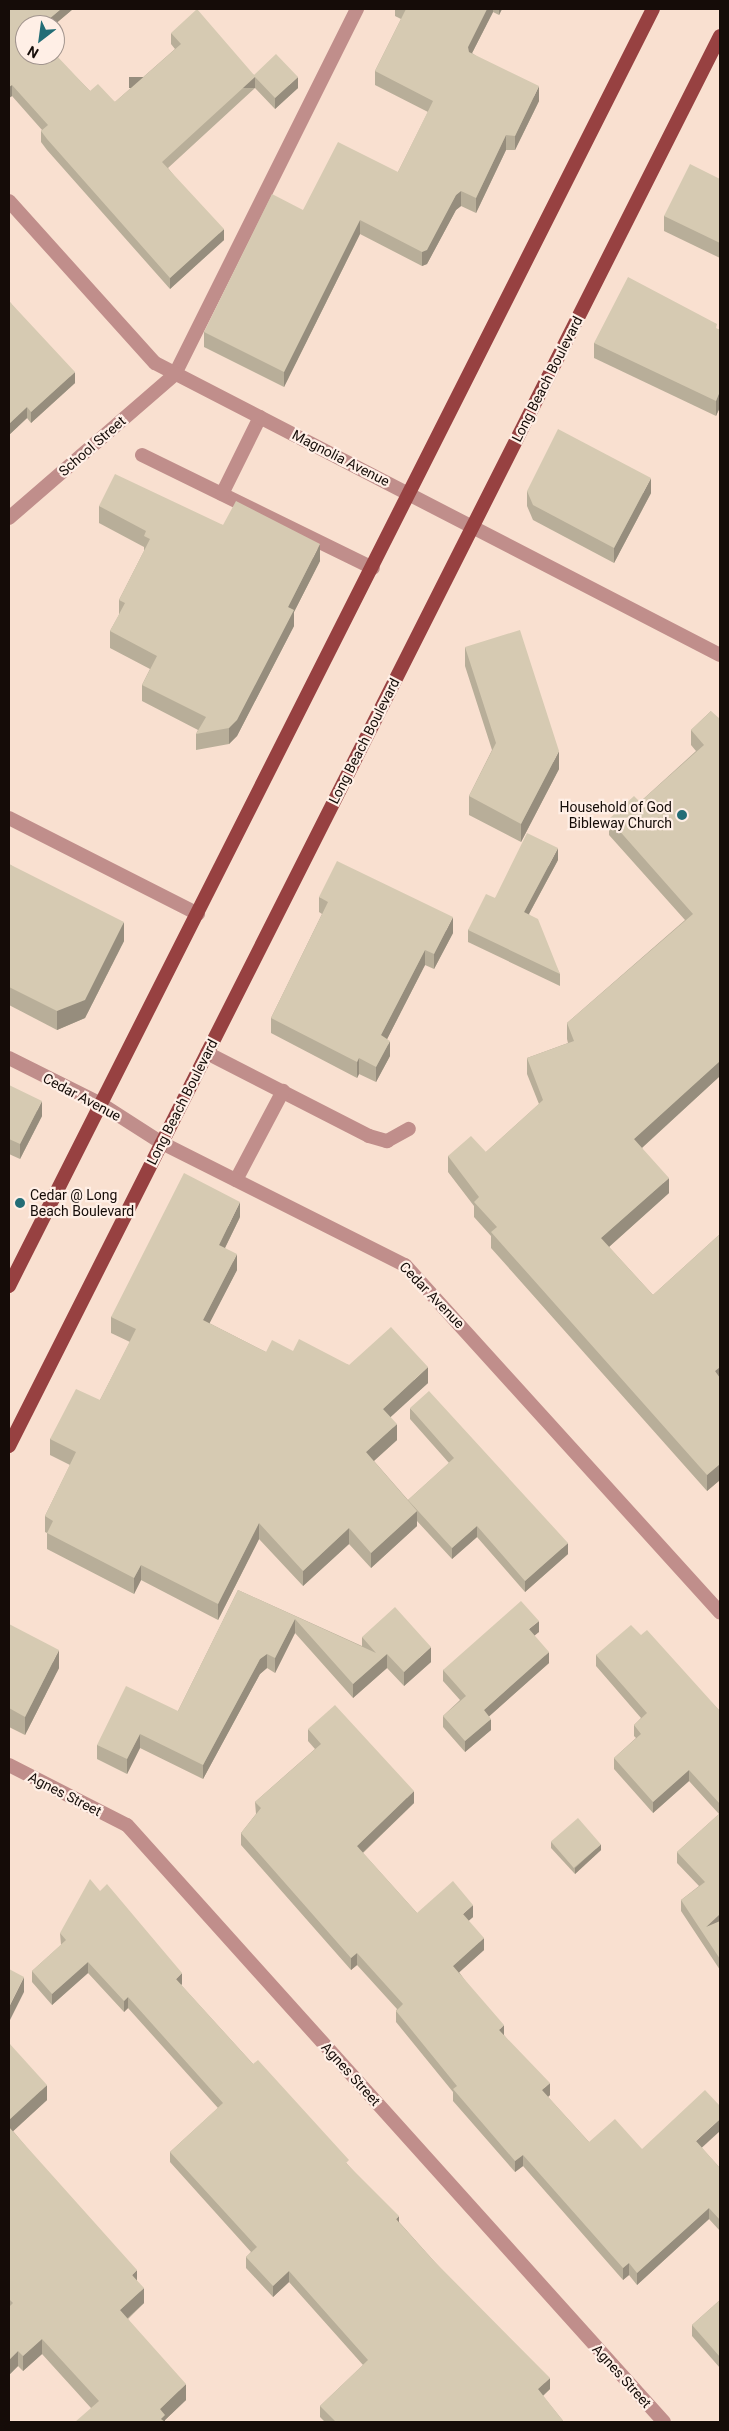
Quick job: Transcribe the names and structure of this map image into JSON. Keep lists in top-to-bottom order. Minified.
{"streets":{"main road":["Long Beach Boulevard"],"street":["School Street","Magnolia Avenue","Cedar Avenue","Agnes Street"]},"crossings":[["Long Beach Boulevard","Magnolia Avenue"],["Long Beach Boulevard","Cedar Avenue"],["School Street","Magnolia Avenue"]],"places":["Household of God Bibleway Church","Cedar @ Long Beach Boulevard"],"north":"bottom left"}
